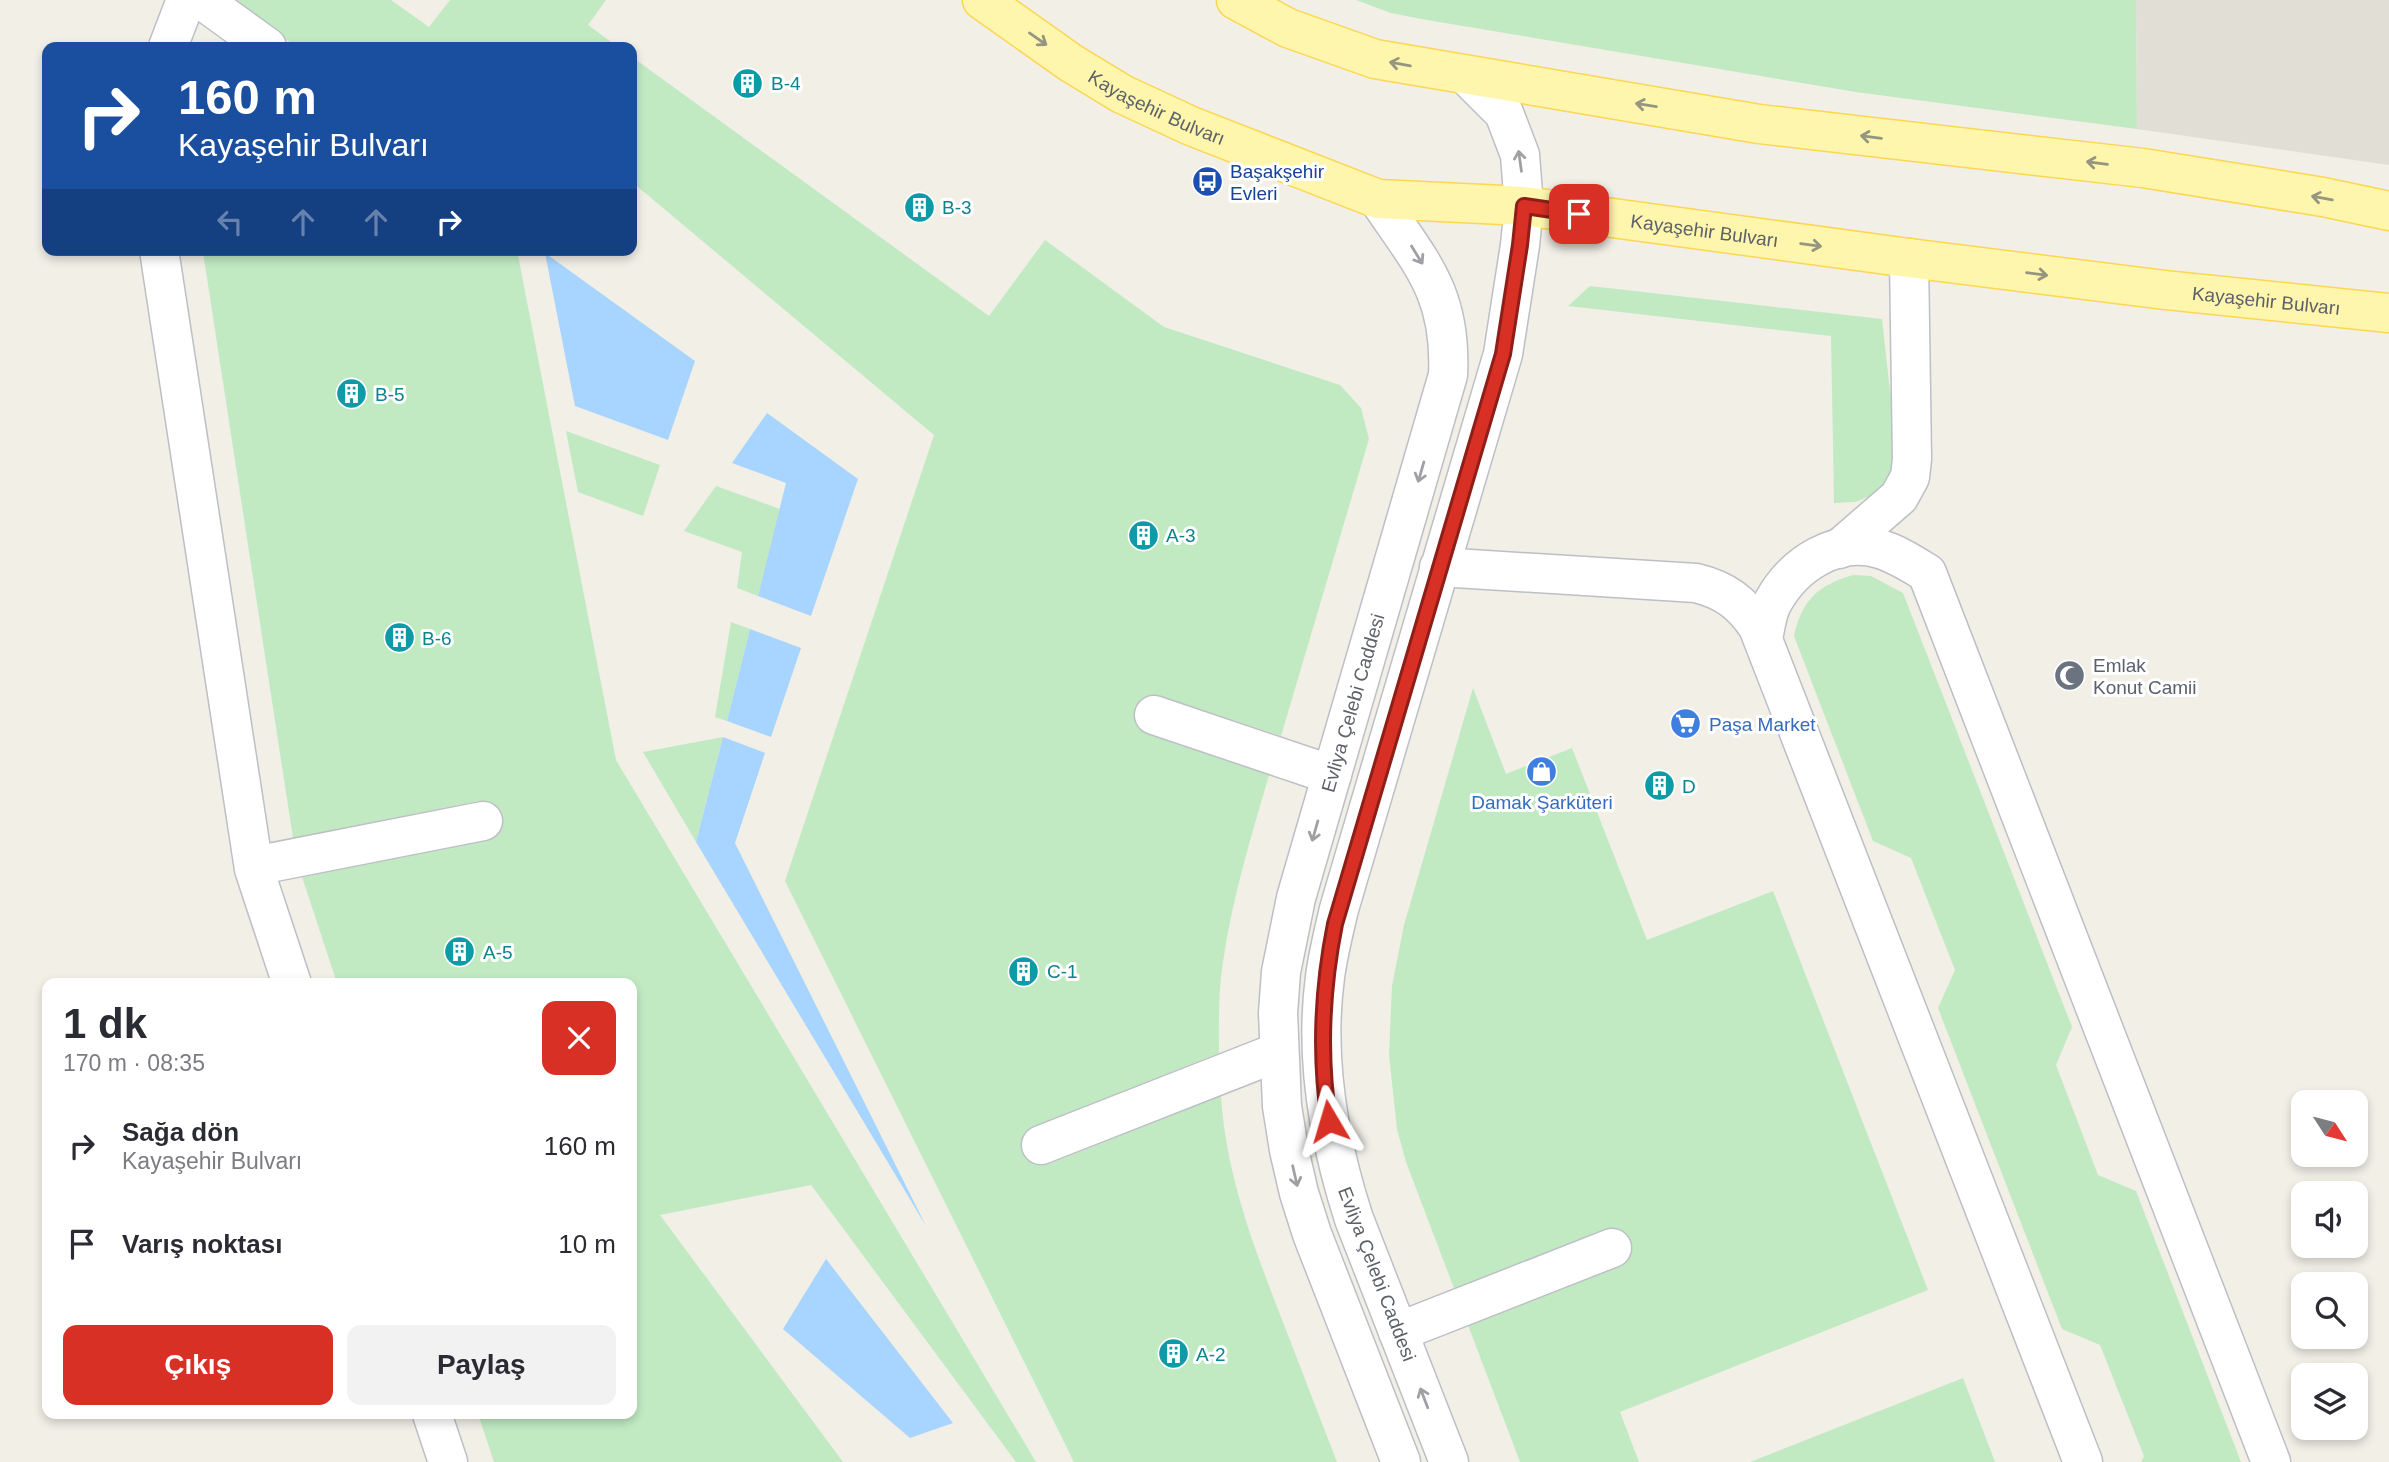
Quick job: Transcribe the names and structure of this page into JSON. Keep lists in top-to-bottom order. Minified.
{"streets":{"main road":["Kayaşehir Bulvarı"],"street":["Evliya Çelebi Caddesi"]},"crossings":[["Kayaşehir Bulvarı","Evliya Çelebi Caddesi"]],"places":{"building":["B-4","B-3","B-5","A-3","B-6","D","A-5","C-1","A-2"],"bus stop":["Başakşehir Evleri"],"mosque":["Emlak Konut Camii"],"supermarket":["Paşa Market"],"shop":["Damak Şarküteri"]},"north":"bottom right","page":{"turn":["160 m","Kayaşehir Bulvarı"],"heading":["1 dk","170 m · 08:35"],"list":[{"name":"Sağa dön","note":"Kayaşehir Bulvarı","value":"160 m"},{"name":"Varış noktası","value":"10 m"}],"buttons":["Çıkış","Paylaş"]}}
